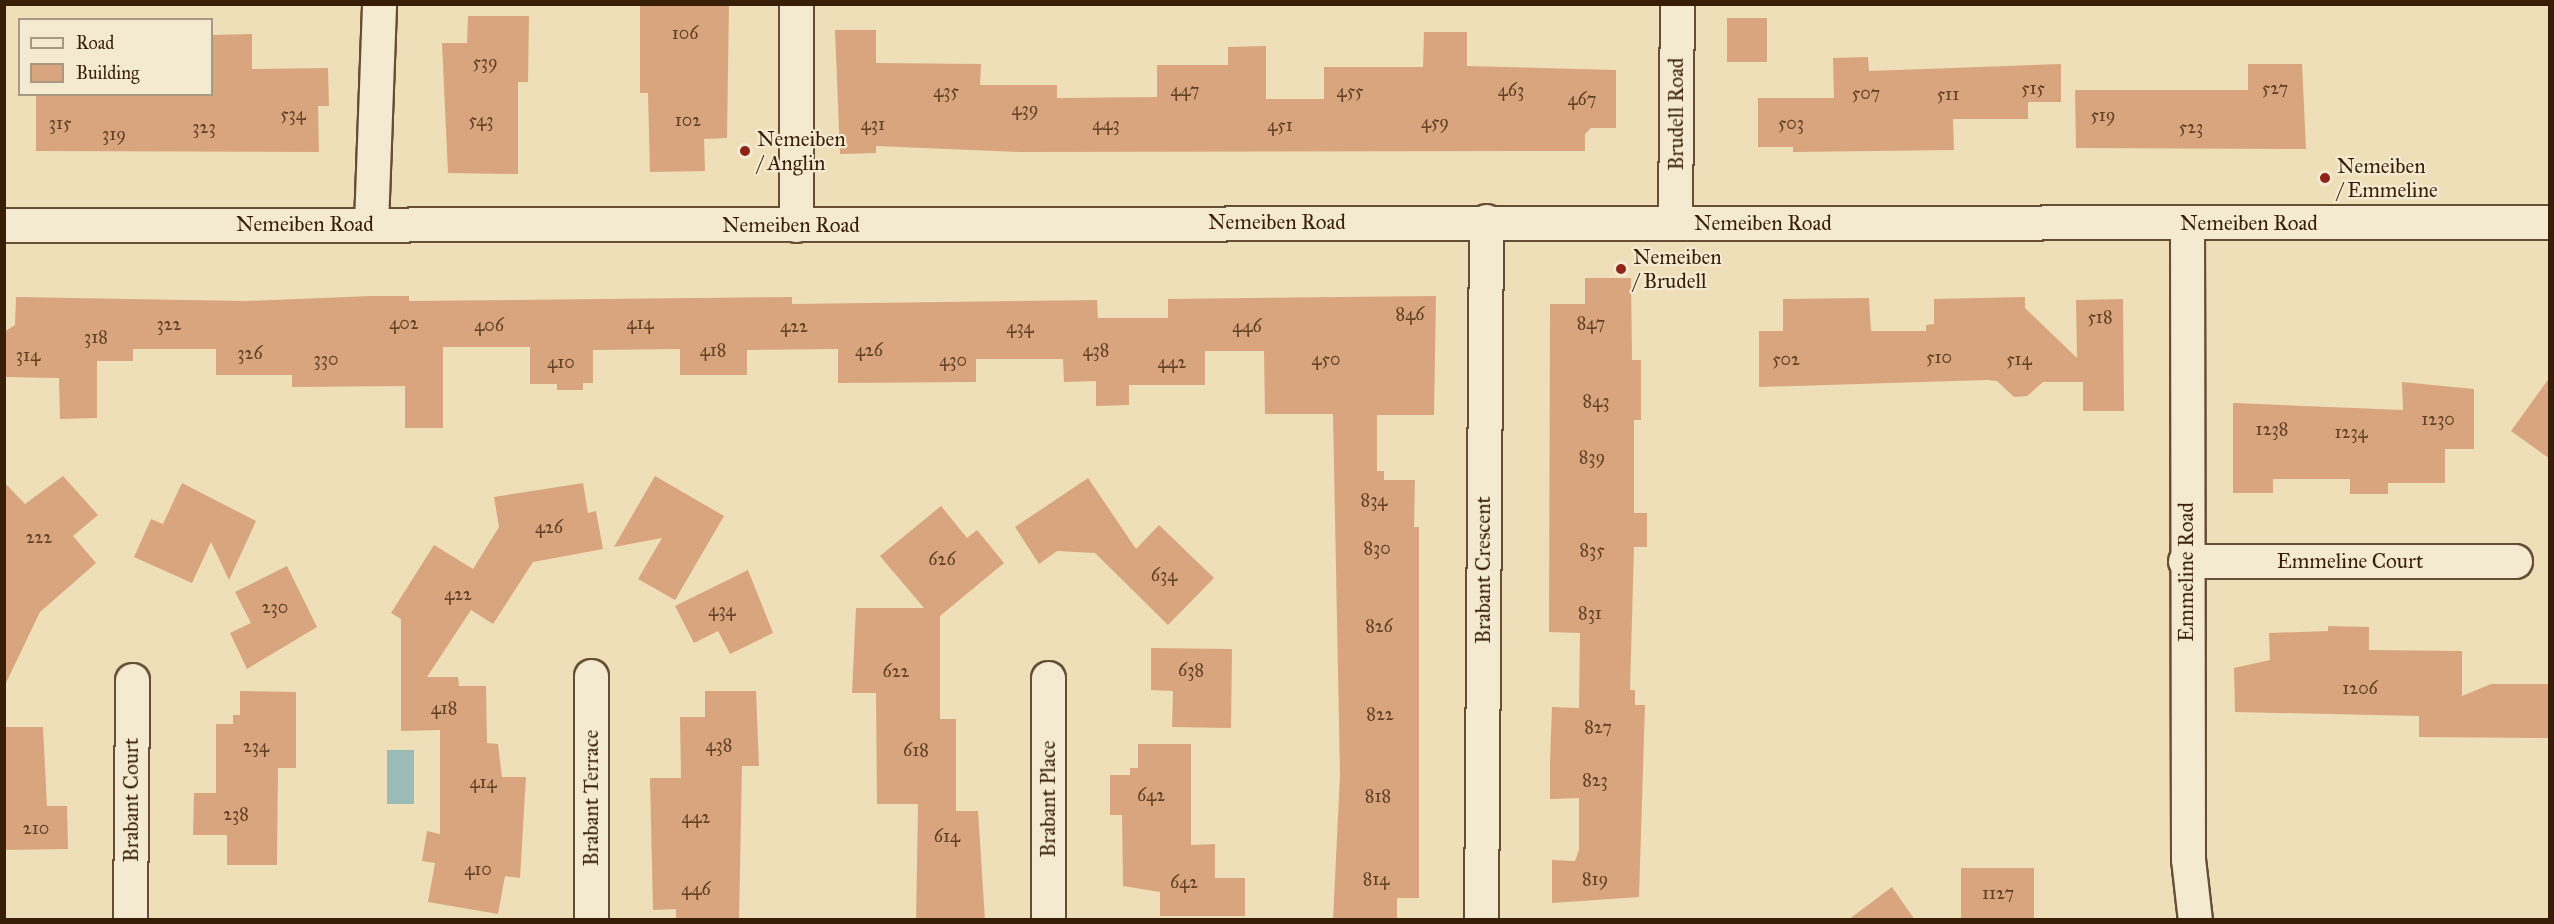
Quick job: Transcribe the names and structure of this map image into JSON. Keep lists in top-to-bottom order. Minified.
{"streets":{"street":["Brudell Road","Nemeiben Road","Emmeline Court","Brabant Crescent","Emmeline Road","Brabant Terrace","Brabant Place","Brabant Court"]},"crossings":[["Brudell Road","Nemeiben Road"],["Nemeiben Road","Brabant Crescent"],["Nemeiben Road","Emmeline Road"],["Emmeline Court","Emmeline Road"]],"places":["Nemeiben / Anglin","Nemeiben / Emmeline","Nemeiben / Brudell"],"house_numbers":["106","539","515","527","447","463","435","455","507","511","467","439","534","519","543","102","459","315","503","431","443","451","323","523","319","846","518","402","414","847","322","406","422","446","434","318","418","426","438","326","314","510","330","450","502","514","430","410","442","843","1230","1238","1234","839","834","426","222","830","835","626","634","422","230","434","831","826","638","622","1206","418","822","827","438","234","618","823","414","642","818","238","442","210","614","410","814","819","642","446","1127"],"legend":["Road","Building"]}
